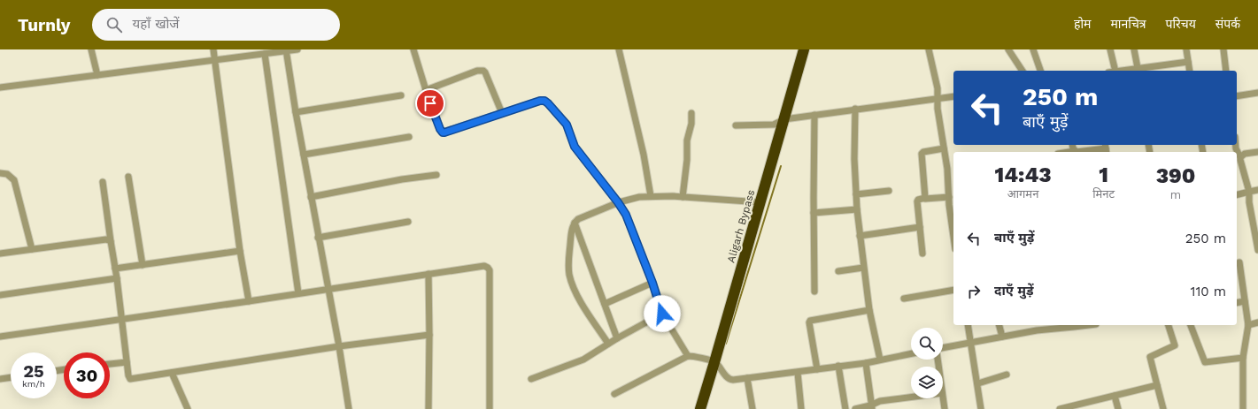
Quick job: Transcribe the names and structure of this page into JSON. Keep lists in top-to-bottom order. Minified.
{"streets":{"highway":["Aligarh Bypass"]},"page":{"header":"Turnly","search":"यहाँ खोजें","nav":["होम","मानचित्र","परिचय","संपर्क"],"turn":["250 m","बाएँ मुड़ें"],"eta":["14:43","आगमन","1","मिनट","390","m"],"list":[{"name":"बाएँ मुड़ें","value":"250 m"},{"name":"दाएँ मुड़ें","value":"110 m"}],"speed":"25 km/h","limit":"30"}}
